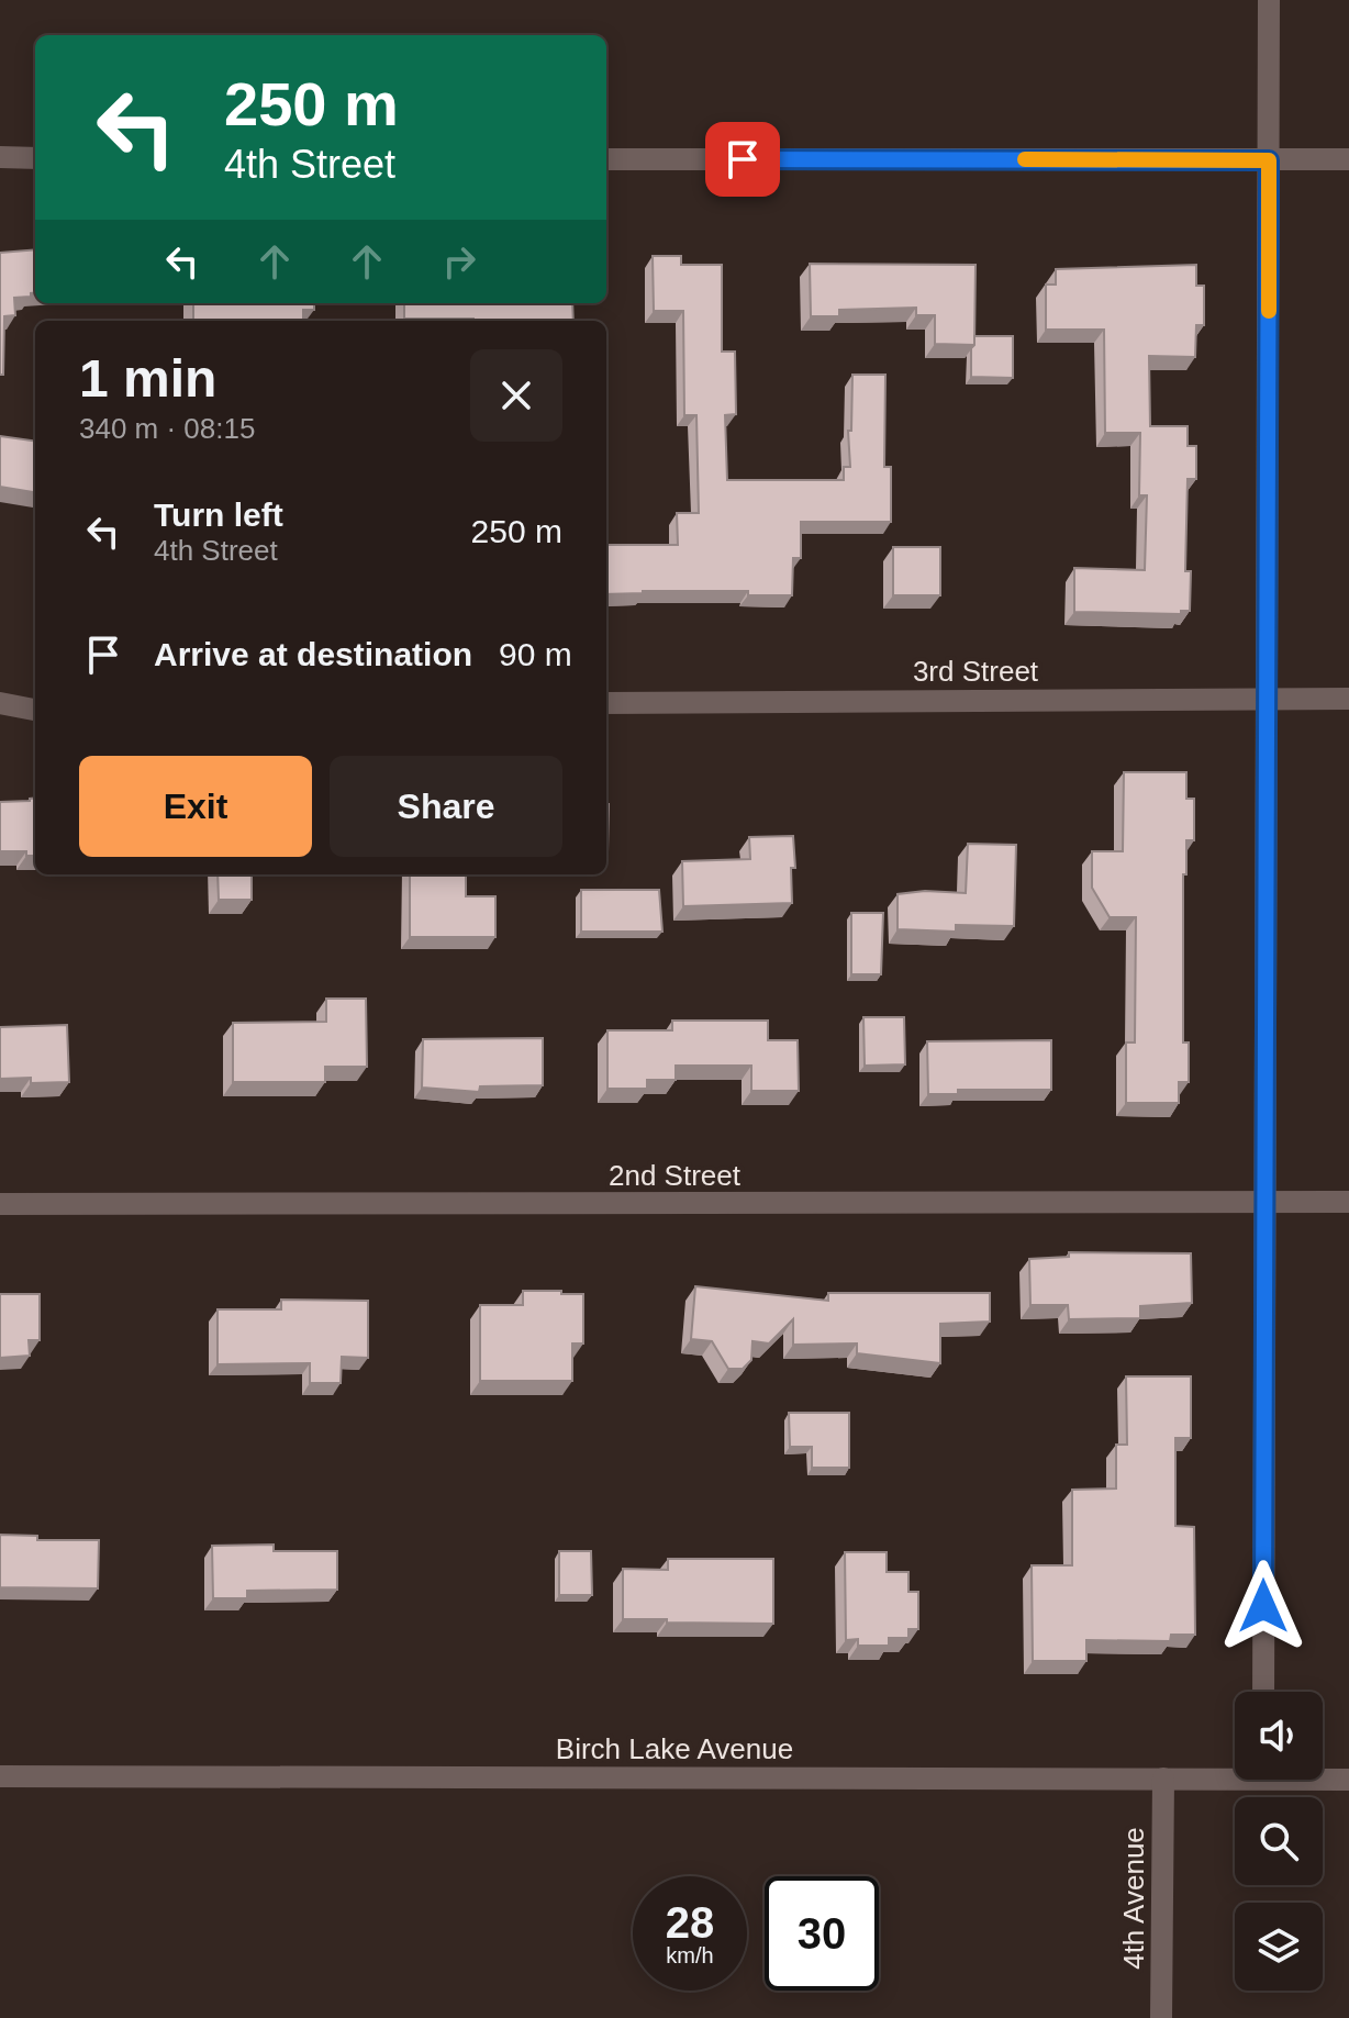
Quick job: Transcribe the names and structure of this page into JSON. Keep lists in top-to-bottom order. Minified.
{"streets":{"street":["3rd Street","2nd Street","Birch Lake Avenue","4th Avenue"]},"crossings":[["Birch Lake Avenue","4th Avenue"]],"page":{"turn":["250 m","4th Street"],"heading":["1 min","340 m · 08:15"],"list":[{"name":"Turn left","note":"4th Street","value":"250 m"},{"name":"Arrive at destination","value":"90 m"}],"buttons":["Exit","Share"],"speed":"28 km/h","limit":"30"}}
